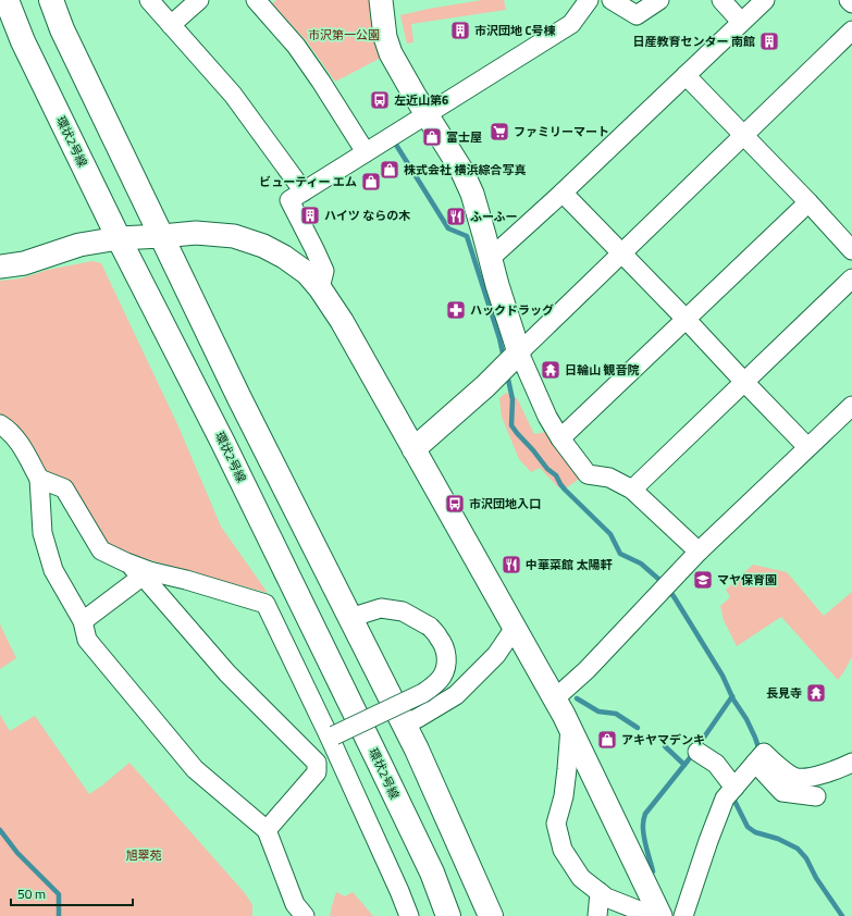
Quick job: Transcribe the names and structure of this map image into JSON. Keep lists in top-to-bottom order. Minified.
{"streets":{"main road":["環状2号線"]},"parks":["市沢第一公園","旭翠苑"],"places":{"building":["市沢団地 C号棟","日産教育センター 南館","ハイツ ならの木"],"bus stop":["左近山第6","市沢団地入口"],"supermarket":["ファミリーマート"],"shop":["富士屋","株式会社 横浜綜合写真","ビューティー エム","アキヤマデンキ"],"restaurant":["ふーふー","中華菜館 太陽軒"],"pharmacy":["ハックドラッグ"],"temple":["日輪山 観音院","長見寺"],"school or university":["マヤ保育園"]},"scale_bar":"50 m"}
